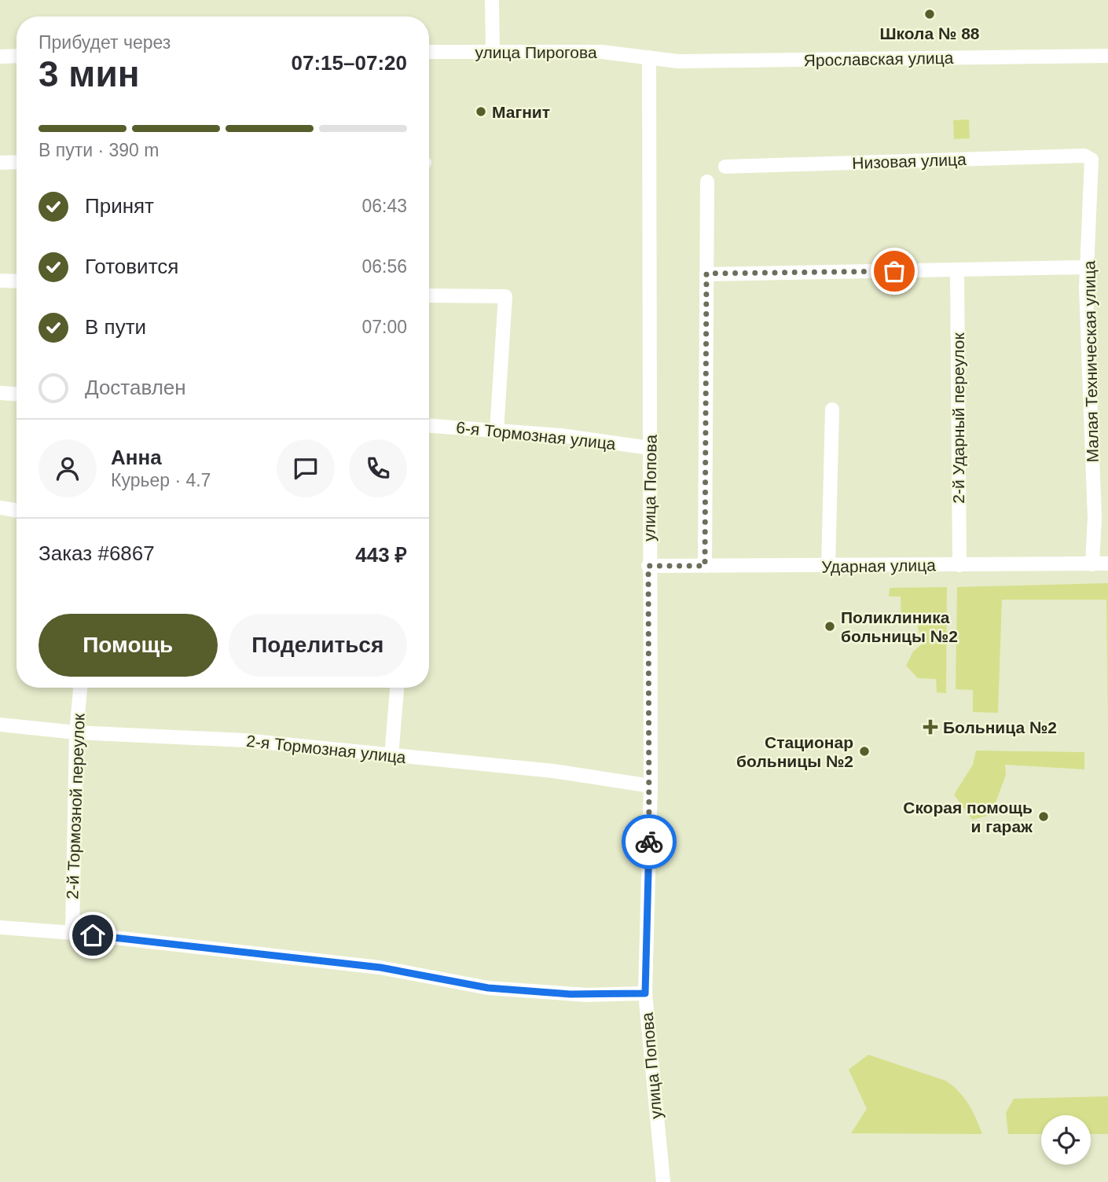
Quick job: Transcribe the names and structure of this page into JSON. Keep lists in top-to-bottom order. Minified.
{"streets":{"street":["улица Пирогова","Ярославская улица","Низовая улица","Малая Техническая улица","2-й Ударный переулок","6-я Тормозная улица","улица Попова","Ударная улица","2-я Тормозная улица","2-й Тормозной переулок"]},"crossings":[["улица Пирогова","Ярославская улица"],["улица Пирогова","улица Попова"],["Ярославская улица","улица Попова"],["Низовая улица","Малая Техническая улица"],["Малая Техническая улица","Ударная улица"],["2-й Ударный переулок","Ударная улица"],["6-я Тормозная улица","улица Попова"],["улица Попова","Ударная улица"],["улица Попова","2-я Тормозная улица"],["2-я Тормозная улица","2-й Тормозной переулок"]],"places":{"other":["Школа № 88","Магнит","Поликлиника больницы №2","Стационар больницы №2","Скорая помощь и гараж"],"health":["Больница №2"]},"page":{"heading":["3 мин","Прибудет через","07:15–07:20"],"panel":["Анна","Курьер · 4.7","Заказ #6867","443 ₽"],"bar":"В пути · 390 m","list":[["Принят","06:43"],["Готовится","06:56"],["В пути","07:00"],"Доставлен"],"buttons":["Помощь","Поделиться"]}}
